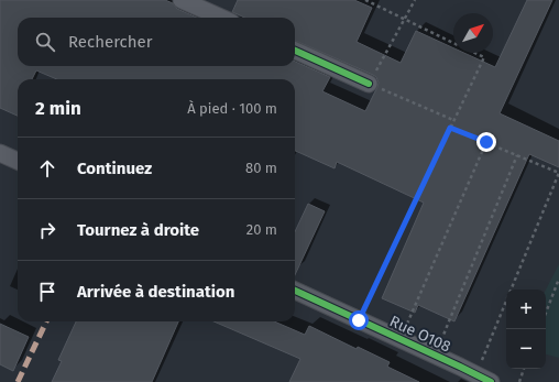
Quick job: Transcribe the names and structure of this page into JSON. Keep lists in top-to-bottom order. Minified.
{"streets":{"street":["Rue O108"]},"north":"top right","page":{"search":"Rechercher","heading":["2 min","À pied · 100 m"],"list":[["Continuez","80 m"],["Tournez à droite","20 m"],"Arrivée à destination"],"map_buttons":["+","−"]}}
